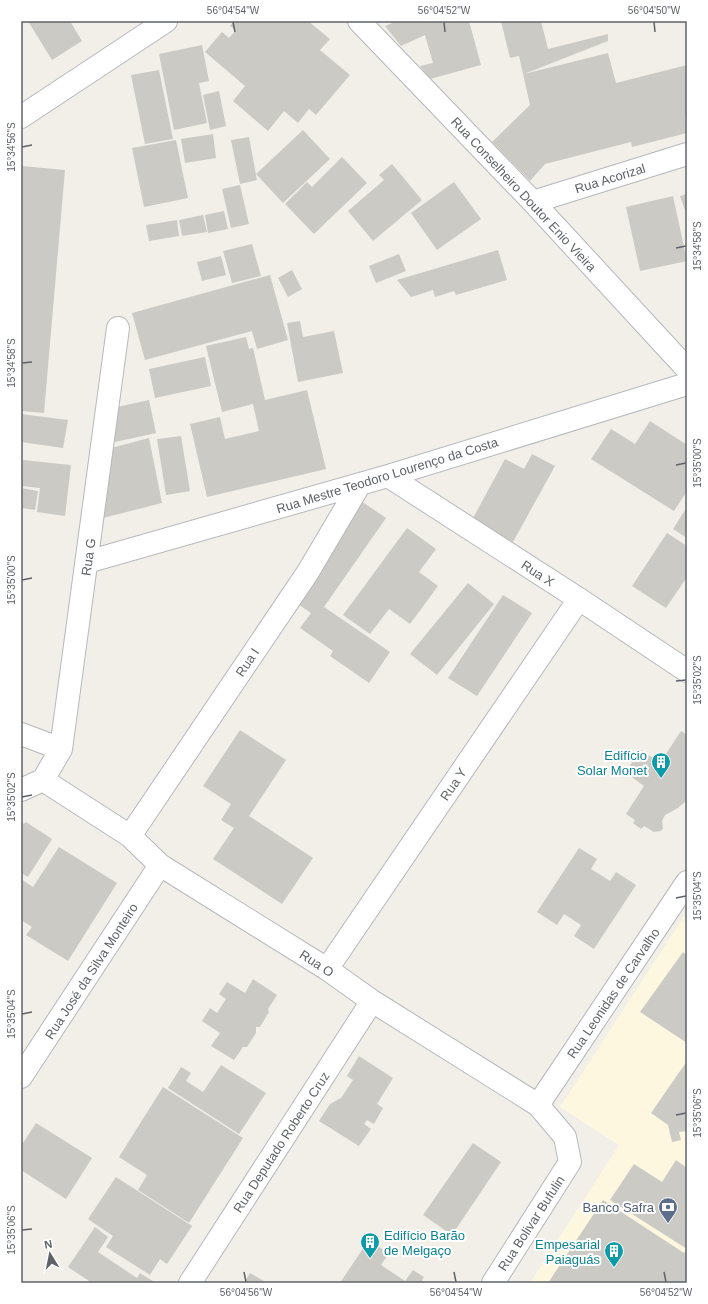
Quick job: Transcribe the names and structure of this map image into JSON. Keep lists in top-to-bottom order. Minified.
{"streets":{"street":["Rua Acorizal","Rua Conselheiro Doutor Enio Vieira","Rua Mestre Teodoro Lourenço da Costa","Rua G","Rua X","Rua I","Rua Y","Rua O","Rua José da Silva Monteiro","Rua Leonidas de Carvalho","Rua Deputado Roberto Cruz","Rua Bolivar Bufulin"]},"crossings":[["Rua Acorizal","Rua Conselheiro Doutor Enio Vieira"],["Rua Mestre Teodoro Lourenço da Costa","Rua G"],["Rua Mestre Teodoro Lourenço da Costa","Rua X"],["Rua Mestre Teodoro Lourenço da Costa","Rua I"],["Rua G","Rua O"],["Rua X","Rua Y"],["Rua I","Rua O"],["Rua Y","Rua O"],["Rua O","Rua José da Silva Monteiro"],["Rua O","Rua Leonidas de Carvalho"],["Rua O","Rua Deputado Roberto Cruz"],["Rua O","Rua Bolivar Bufulin"]],"places":{"building":["Edifício Solar Monet","Edifício Barão de Melgaço","Empesarial Paiaguás"],"bank":["Banco Safra"]},"north":"top","coordinates":["56°04'54\"W","56°04'52\"W","56°04'50\"W","15°34'56\"S","15°34'58\"S","15°35'00\"S","15°35'02\"S","15°35'04\"S","15°35'06\"S","56°04'56\"W"]}
